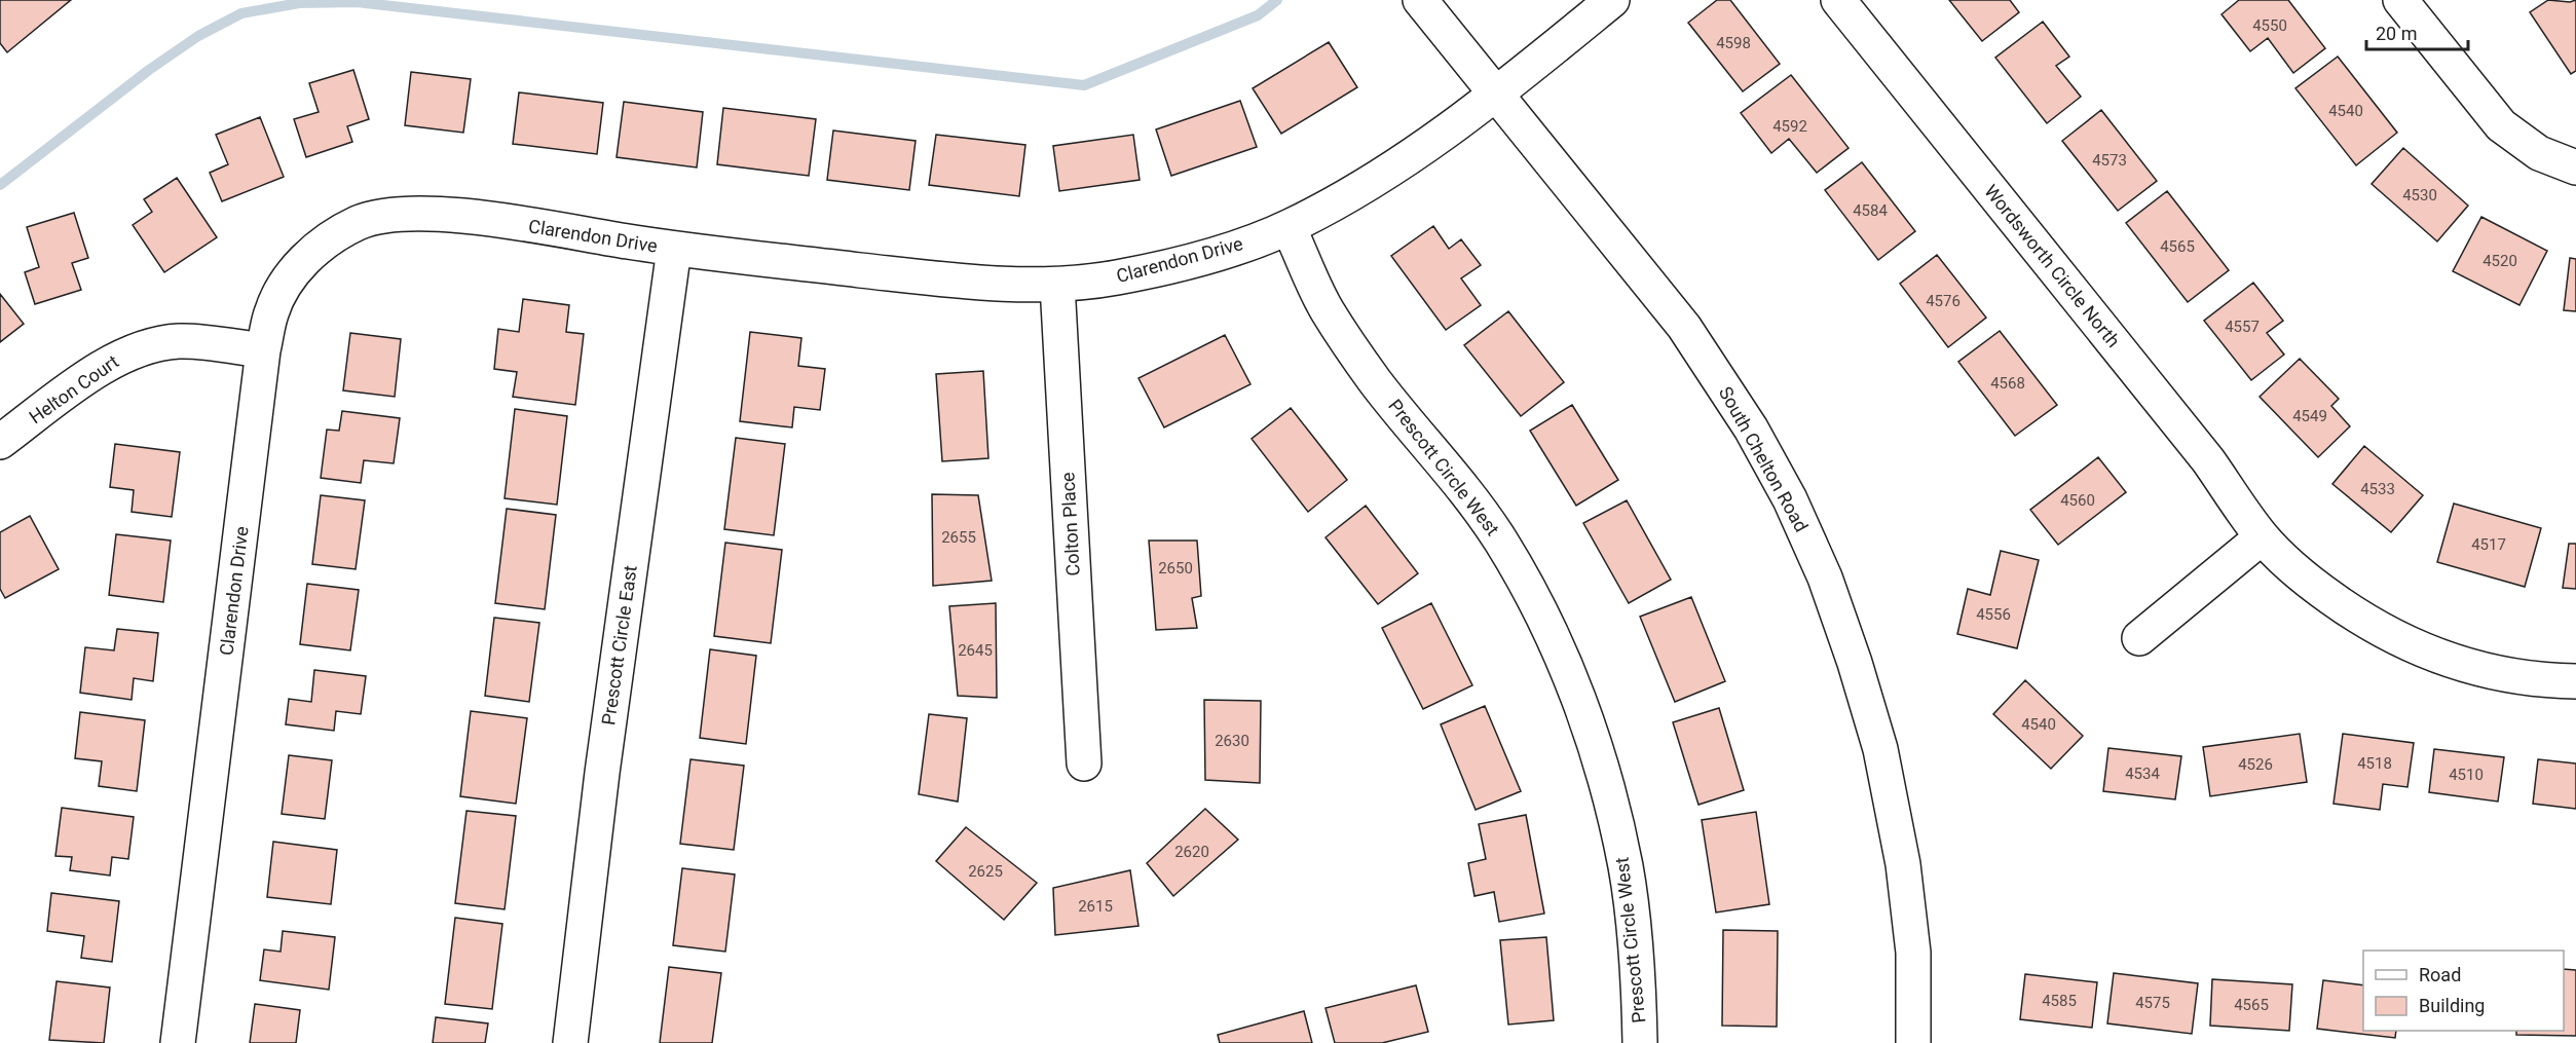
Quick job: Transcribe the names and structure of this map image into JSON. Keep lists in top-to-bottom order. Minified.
{"streets":{"street":["Clarendon Drive","Wordsworth Circle North","Helton Court","South Chelton Road","Prescott Circle West","Colton Place","Prescott Circle East"]},"crossings":[["Clarendon Drive","Helton Court"],["Clarendon Drive","South Chelton Road"],["Clarendon Drive","Prescott Circle West"],["Clarendon Drive","Colton Place"],["Clarendon Drive","Prescott Circle East"]],"house_numbers":["4550","4598","4540","4592","4573","4530","4584","4565","4520","4576","4557","4568","4549","4533","4560","2655","4517","2650","4556","2645","4540","2630","4518","4526","4534","4510","2620","2625","2615","4585","4575","4565"],"legend":["Road","Building"],"scale_bar":"20 m"}
